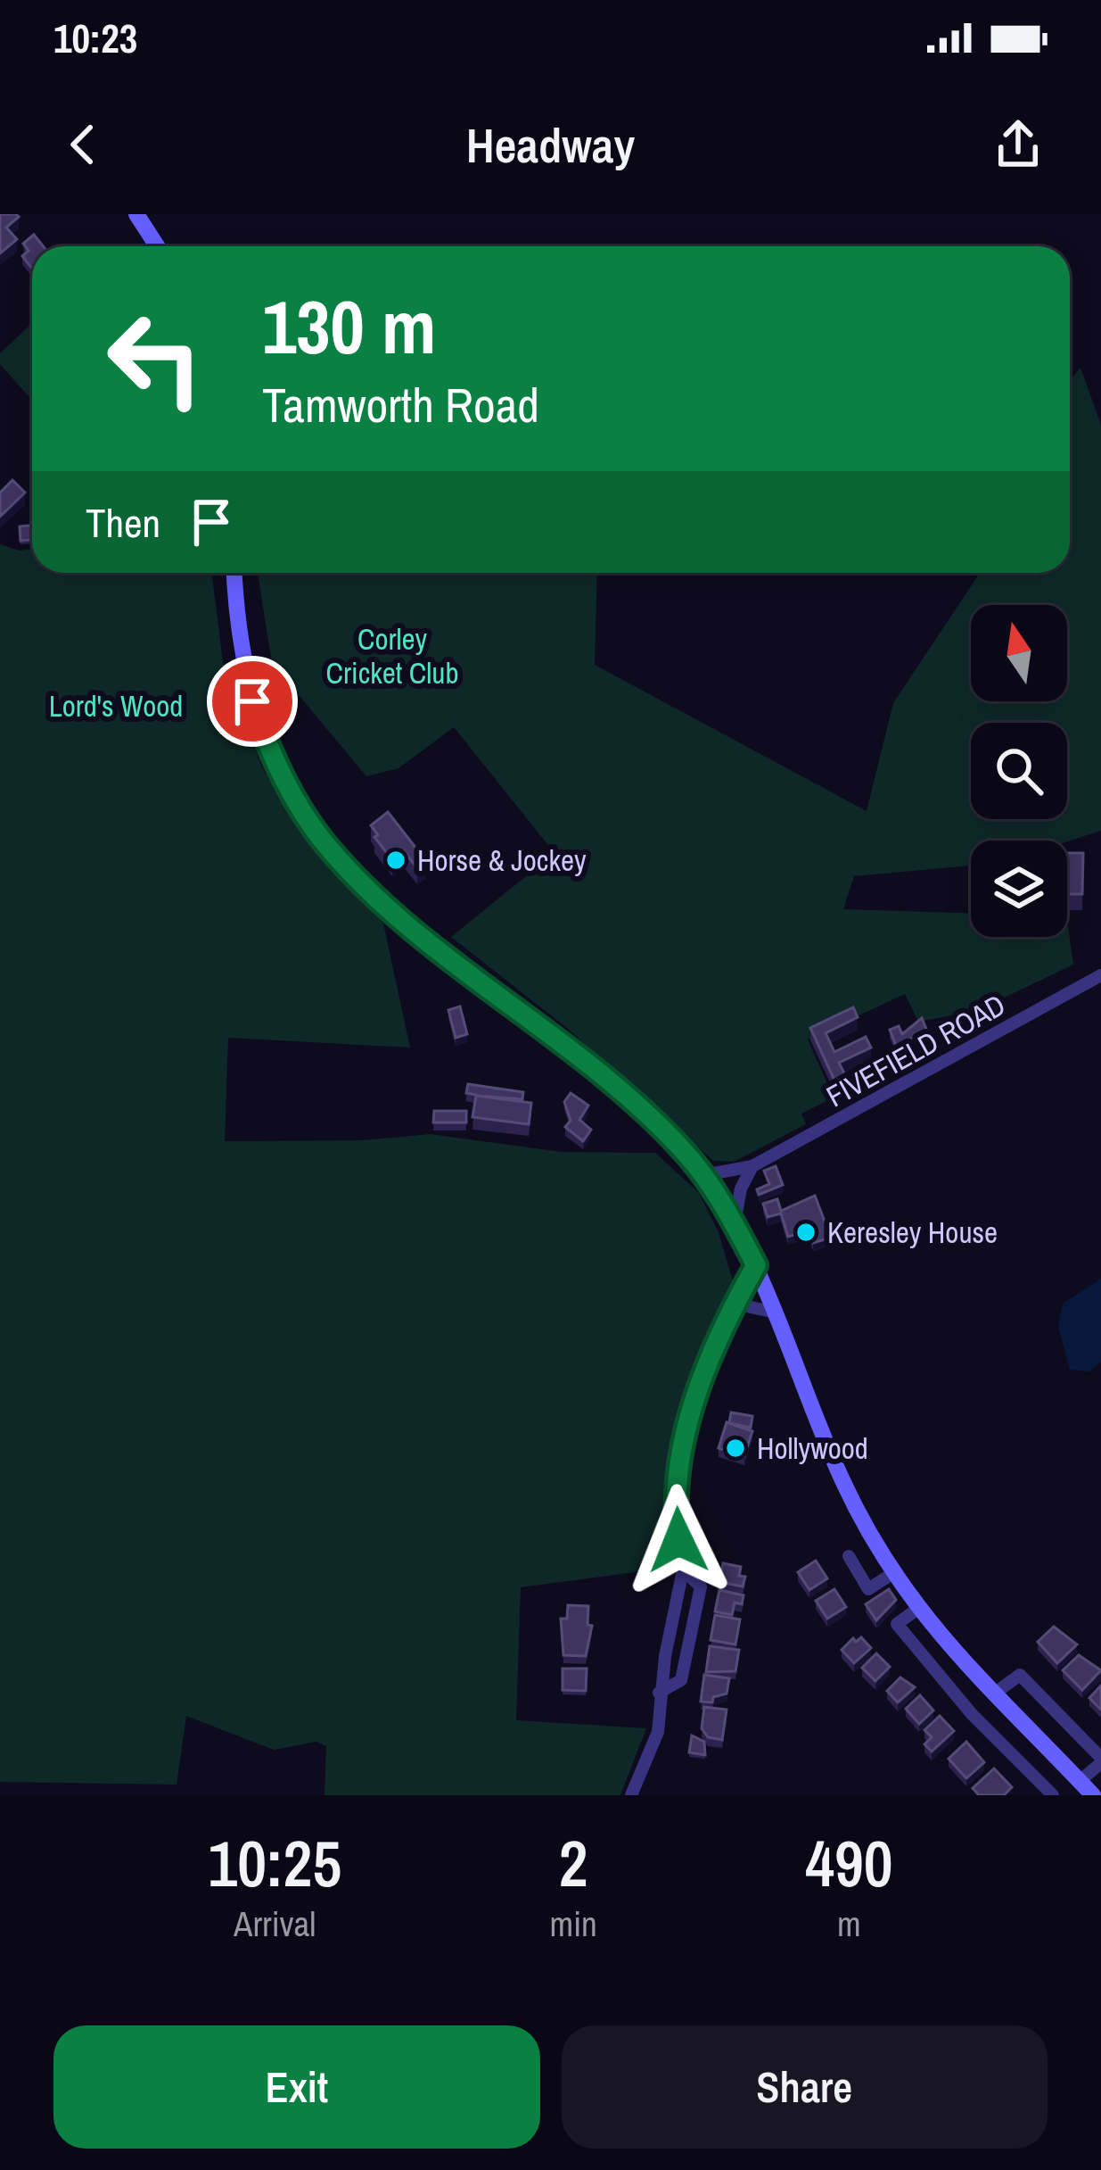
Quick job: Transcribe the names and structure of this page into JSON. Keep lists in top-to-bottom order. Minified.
{"streets":{"street":["FIVEFIELD ROAD"]},"parks":["Corley Cricket Club","Lord's Wood"],"places":["Horse & Jockey","Keresley House","Hollywood"],"north":"top","page":{"status":"10:23","header":"Headway","turn":["130 m","Tamworth Road"],"then":"Then","eta":["10:25","Arrival","2","min","490","m"],"buttons":["Exit","Share"]}}
